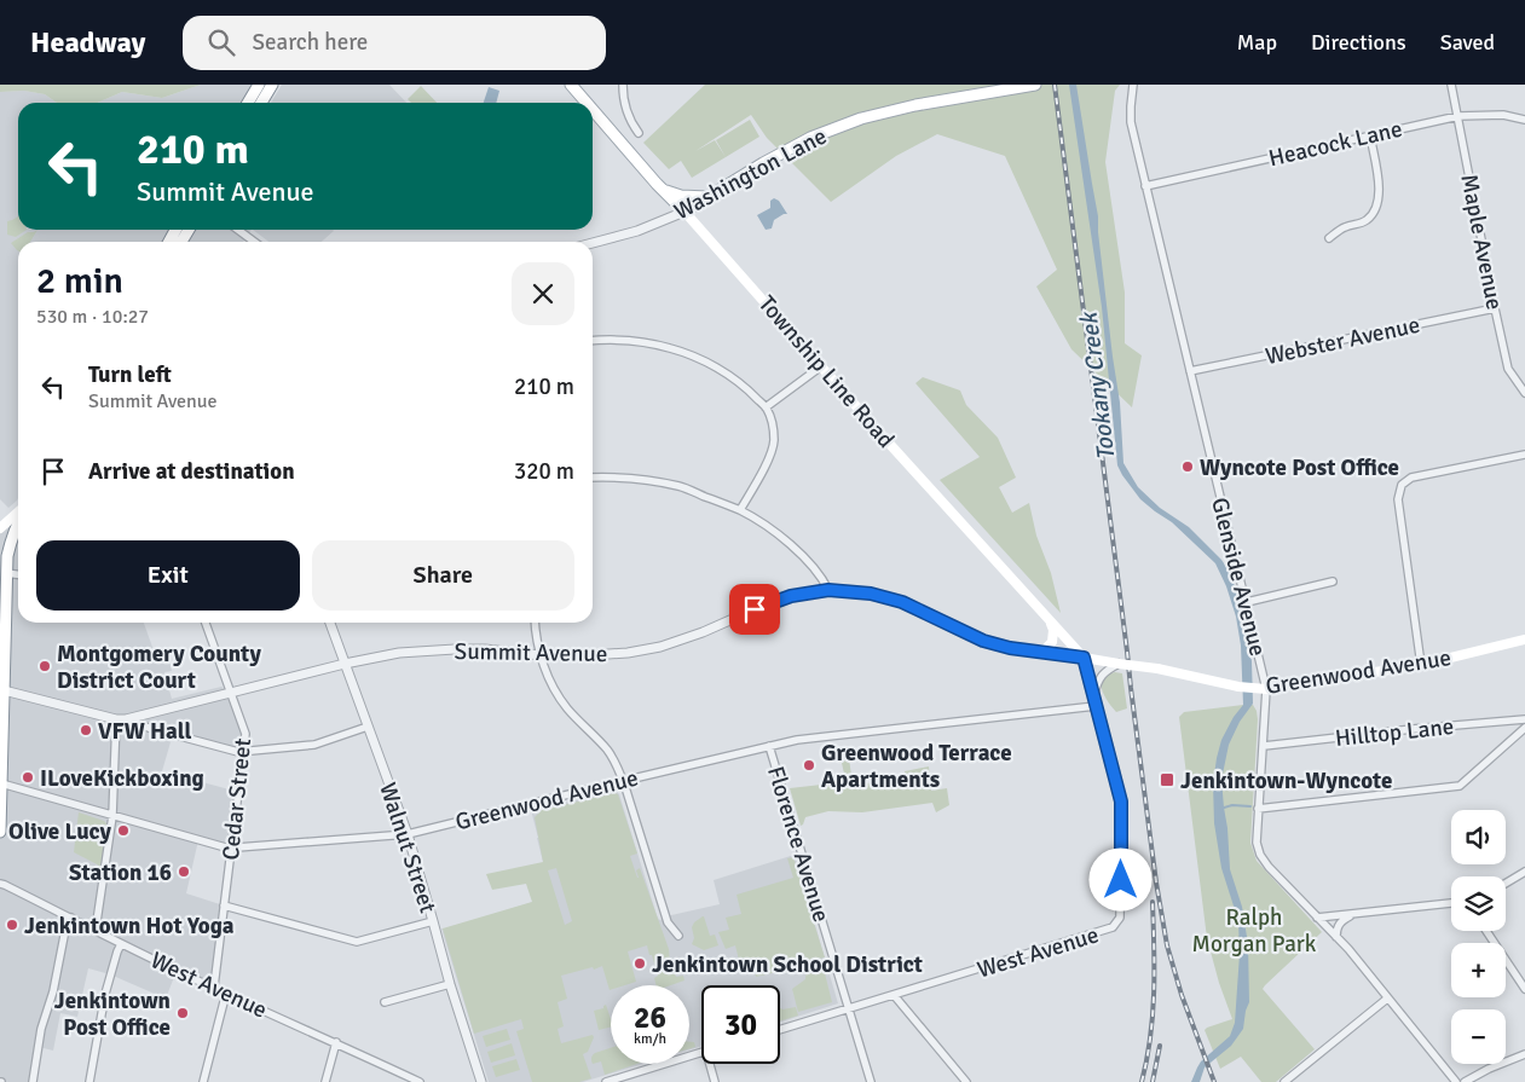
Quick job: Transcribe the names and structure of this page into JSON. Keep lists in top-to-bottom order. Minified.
{"streets":{"main road":["Washington Lane","Township Line Road","Greenwood Avenue"],"street":["Heacock Lane","Maple Avenue","Webster Avenue","Glenside Avenue","Summit Avenue","Hilltop Lane","Cedar Street","Florence Avenue","Walnut Street","West Avenue"]},"crossings":[["Heacock Lane","Maple Avenue"],["Heacock Lane","Glenside Avenue"],["Washington Lane","Township Line Road"],["Maple Avenue","Webster Avenue"],["Webster Avenue","Glenside Avenue"],["Township Line Road","Summit Avenue"],["Township Line Road","Greenwood Avenue"],["Township Line Road","West Avenue"],["Glenside Avenue","Greenwood Avenue"],["Glenside Avenue","Hilltop Lane"],["Summit Avenue","Greenwood Avenue"],["Summit Avenue","Cedar Street"],["Summit Avenue","Walnut Street"],["Summit Avenue","West Avenue"],["Greenwood Avenue","Cedar Street"],["Greenwood Avenue","Florence Avenue"],["Greenwood Avenue","Walnut Street"],["Greenwood Avenue","West Avenue"],["Cedar Street","West Avenue"],["Florence Avenue","West Avenue"]],"water":["Tookany Creek"],"parks":["Ralph Morgan Park"],"places":{"other":["Wyncote Post Office","Montgomery County District Court","VFW Hall","Greenwood Terrace Apartments","ILoveKickboxing","Olive Lucy","Station 16","Jenkintown Hot Yoga","Jenkintown School District","Jenkintown Post Office"],"transit":["Jenkintown-Wyncote"]},"page":{"header":"Headway","search":"Search here","nav":["Map","Directions","Saved"],"turn":["210 m","Summit Avenue"],"heading":["2 min","530 m · 10:27"],"list":[{"name":"Turn left","note":"Summit Avenue","value":"210 m"},{"name":"Arrive at destination","value":"320 m"}],"buttons":["Exit","Share"],"map_buttons":["+","−"],"speed":"26 km/h","limit":"30"}}
